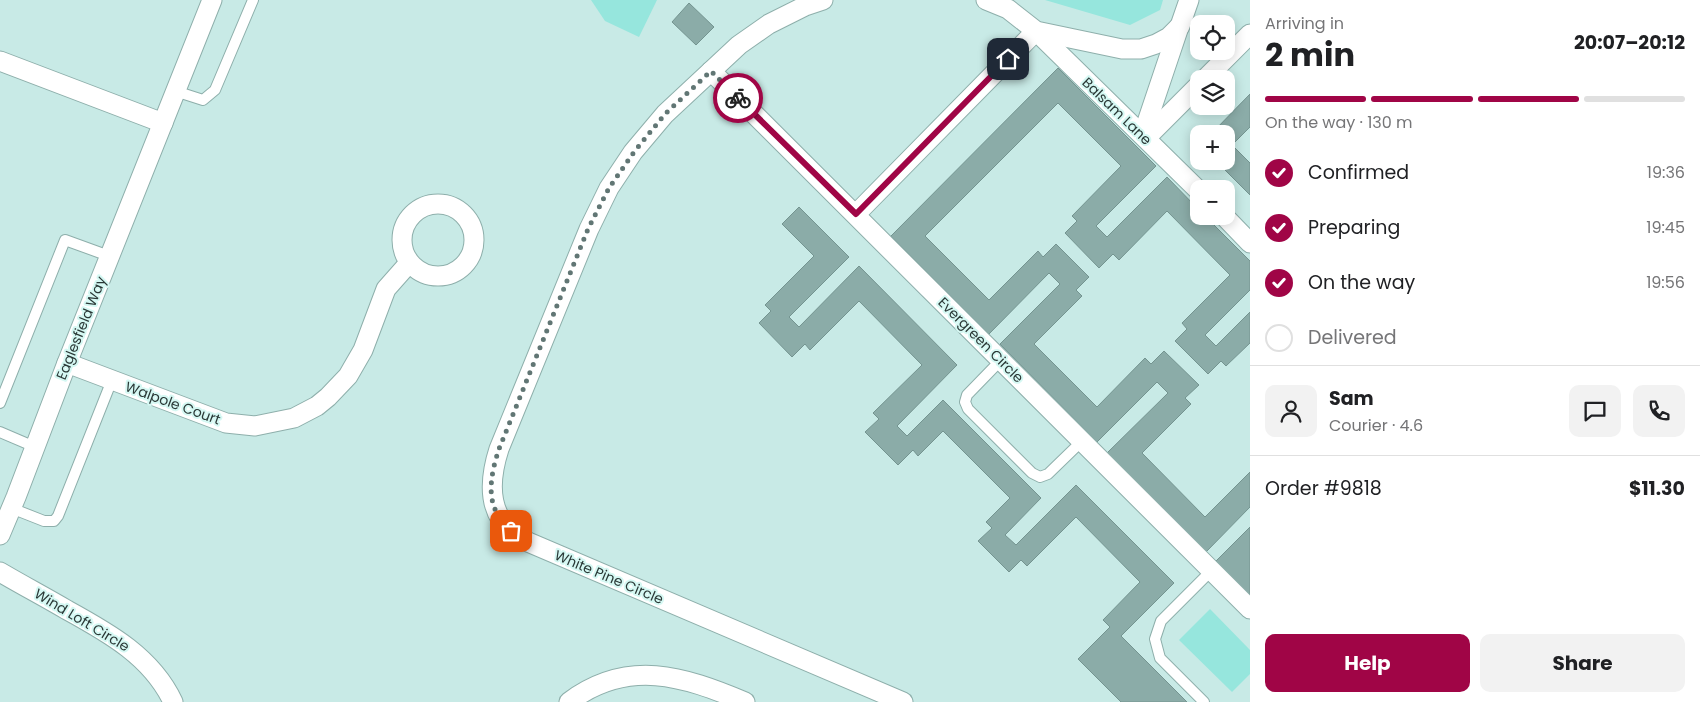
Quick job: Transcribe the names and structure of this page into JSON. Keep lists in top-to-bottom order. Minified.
{"streets":{"street":["Balsam Lane","Eaglesfield Way","Evergreen Circle","Walpole Court","White Pine Circle","Wind Loft Circle"]},"crossings":[["Eaglesfield Way","Walpole Court"],["Evergreen Circle","White Pine Circle"]],"page":{"heading":["2 min","Arriving in","20:07–20:12"],"panel":["Sam","Courier · 4.6","Order #9818","$11.30"],"map_buttons":["+","−"],"bar":"On the way · 130 m","list":[["Confirmed","19:36"],["Preparing","19:45"],["On the way","19:56"],"Delivered"],"buttons":["Help","Share"]}}
